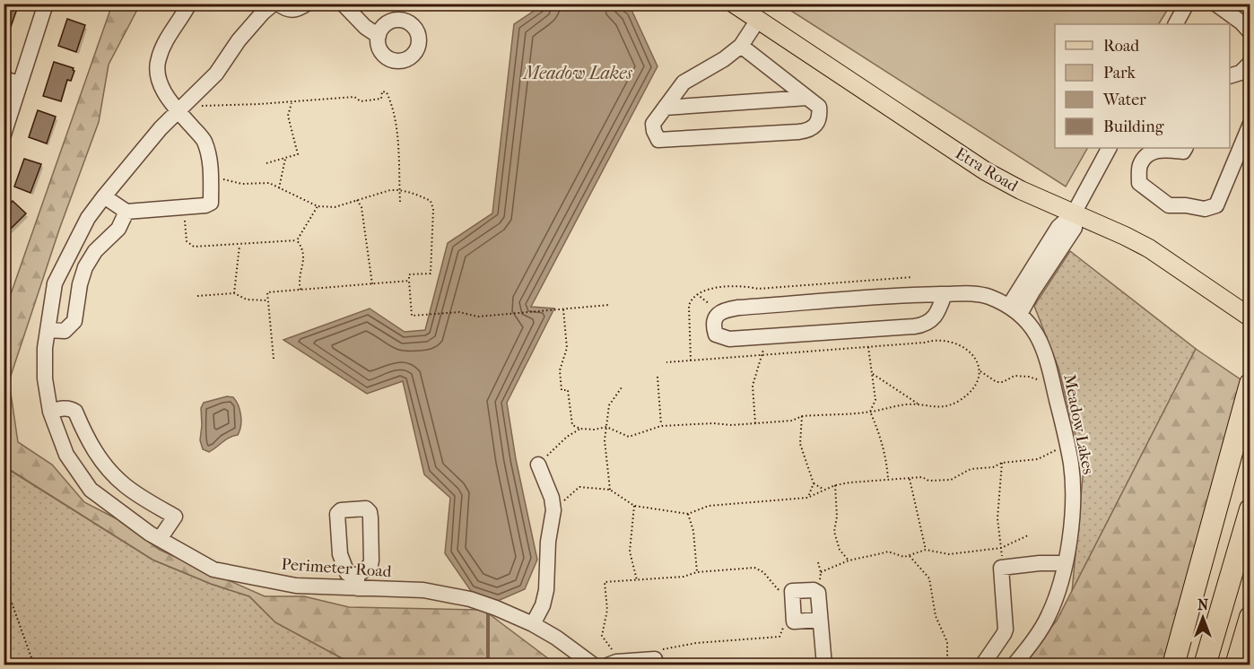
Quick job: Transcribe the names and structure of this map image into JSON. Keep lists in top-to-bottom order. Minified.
{"streets":{"main road":["Etra Road"],"street":["Meadow Lakes","Perimeter Road"]},"water":["Meadow Lakes"],"legend":["Road","Park","Water","Building"],"north":"top"}
